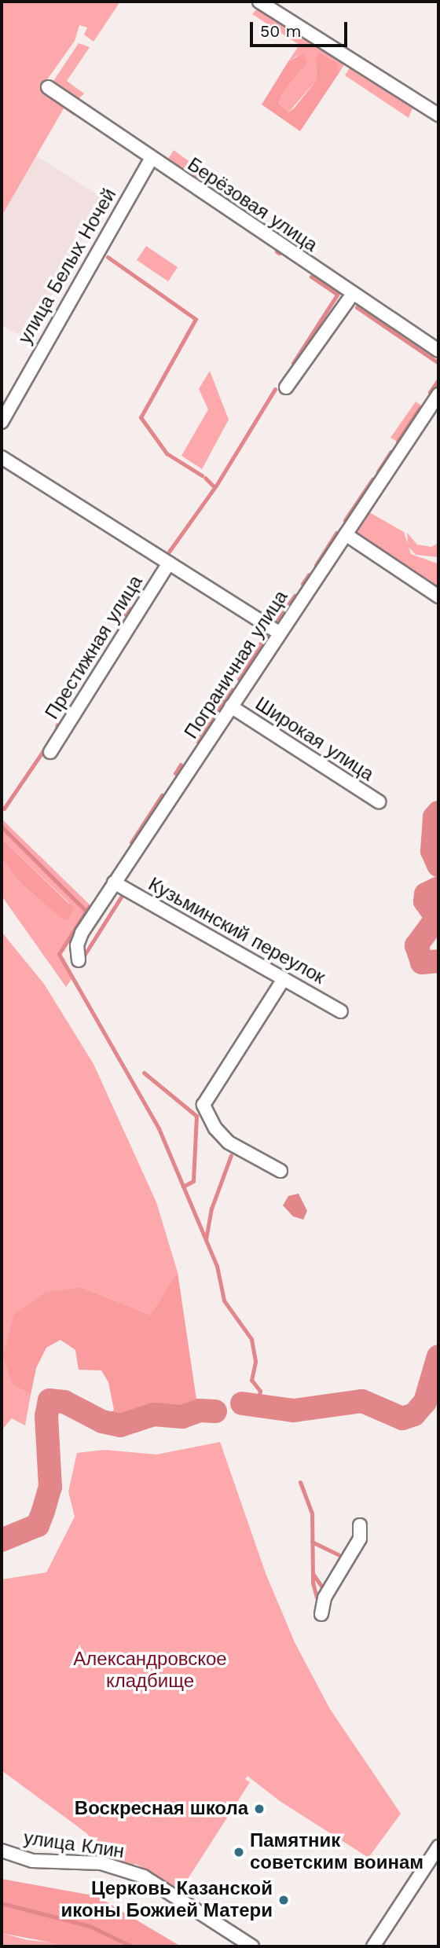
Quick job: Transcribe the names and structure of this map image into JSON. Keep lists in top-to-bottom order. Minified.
{"streets":{"street":["Берёзовая улица","улица Белых Ночей","Престижная улица","Пограничная улица","Широкая улица","Кузьминский переулок","улица Клин"]},"crossings":[["Берёзовая улица","улица Белых Ночей"],["Пограничная улица","Широкая улица"],["Пограничная улица","Кузьминский переулок"]],"parks":["Александровское кладбище"],"places":["Воскресная школа","Памятник советским воинам","Церковь Казанской иконы Божией Матери"],"scale_bar":"50 m"}
